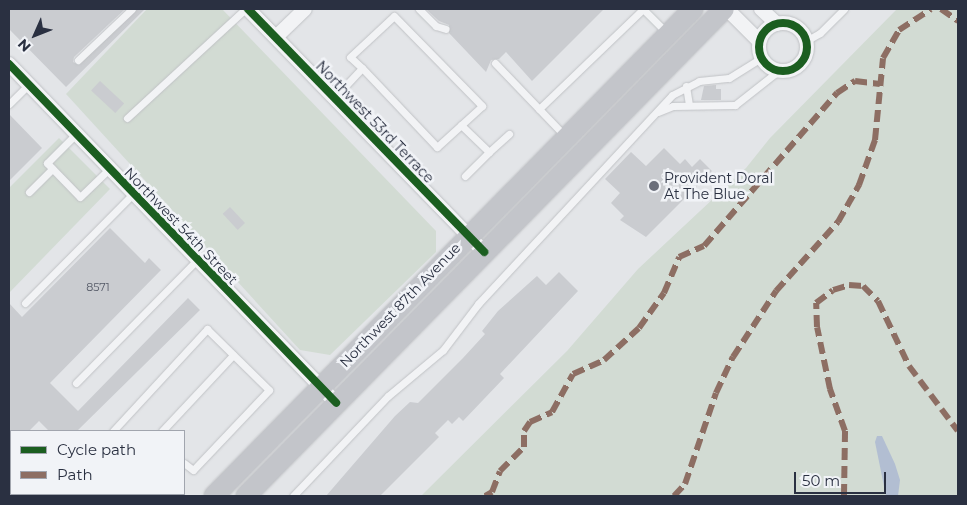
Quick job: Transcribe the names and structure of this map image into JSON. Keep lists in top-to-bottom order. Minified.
{"streets":{"main road":["Northwest 87th Avenue"],"street":["Northwest 53rd Terrace","Northwest 54th Street"]},"crossings":[["Northwest 53rd Terrace","Northwest 87th Avenue"],["Northwest 54th Street","Northwest 87th Avenue"]],"places":["Provident Doral At The Blue"],"house_numbers":["8571"],"legend":["Cycle path","Path"],"scale_bar":"50 m","north":"bottom left"}
